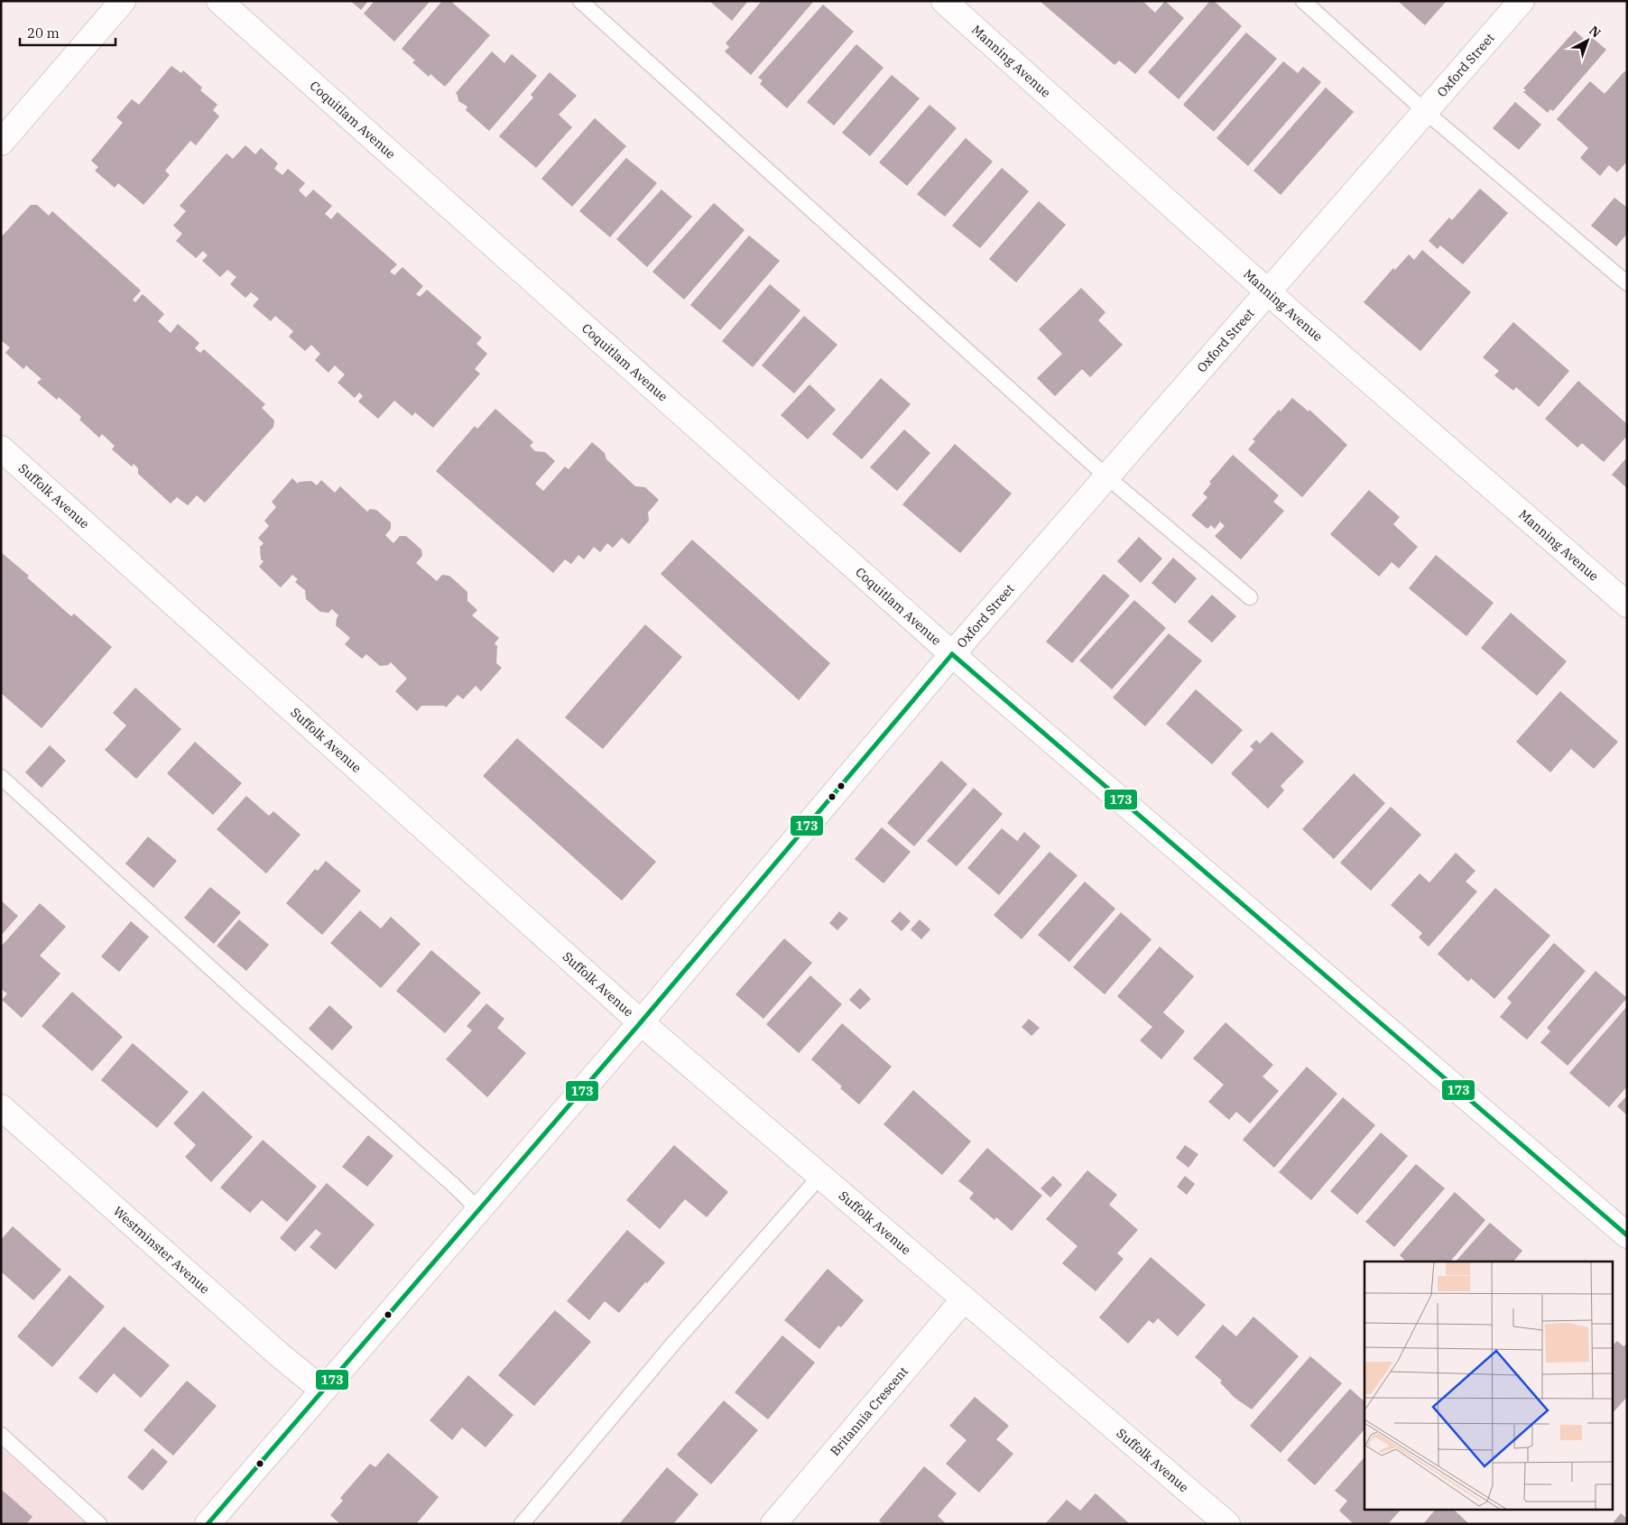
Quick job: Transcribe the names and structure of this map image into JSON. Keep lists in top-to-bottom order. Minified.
{"streets":{"street":["Manning Avenue","Oxford Street","Coquitlam Avenue","Suffolk Avenue","Westminster Avenue","Britannia Crescent"]},"crossings":[["Manning Avenue","Oxford Street"],["Oxford Street","Coquitlam Avenue"],["Oxford Street","Suffolk Avenue"],["Oxford Street","Westminster Avenue"],["Suffolk Avenue","Britannia Crescent"]],"lines":["transit line 173"],"scale_bar":"20 m","north":"top right"}
